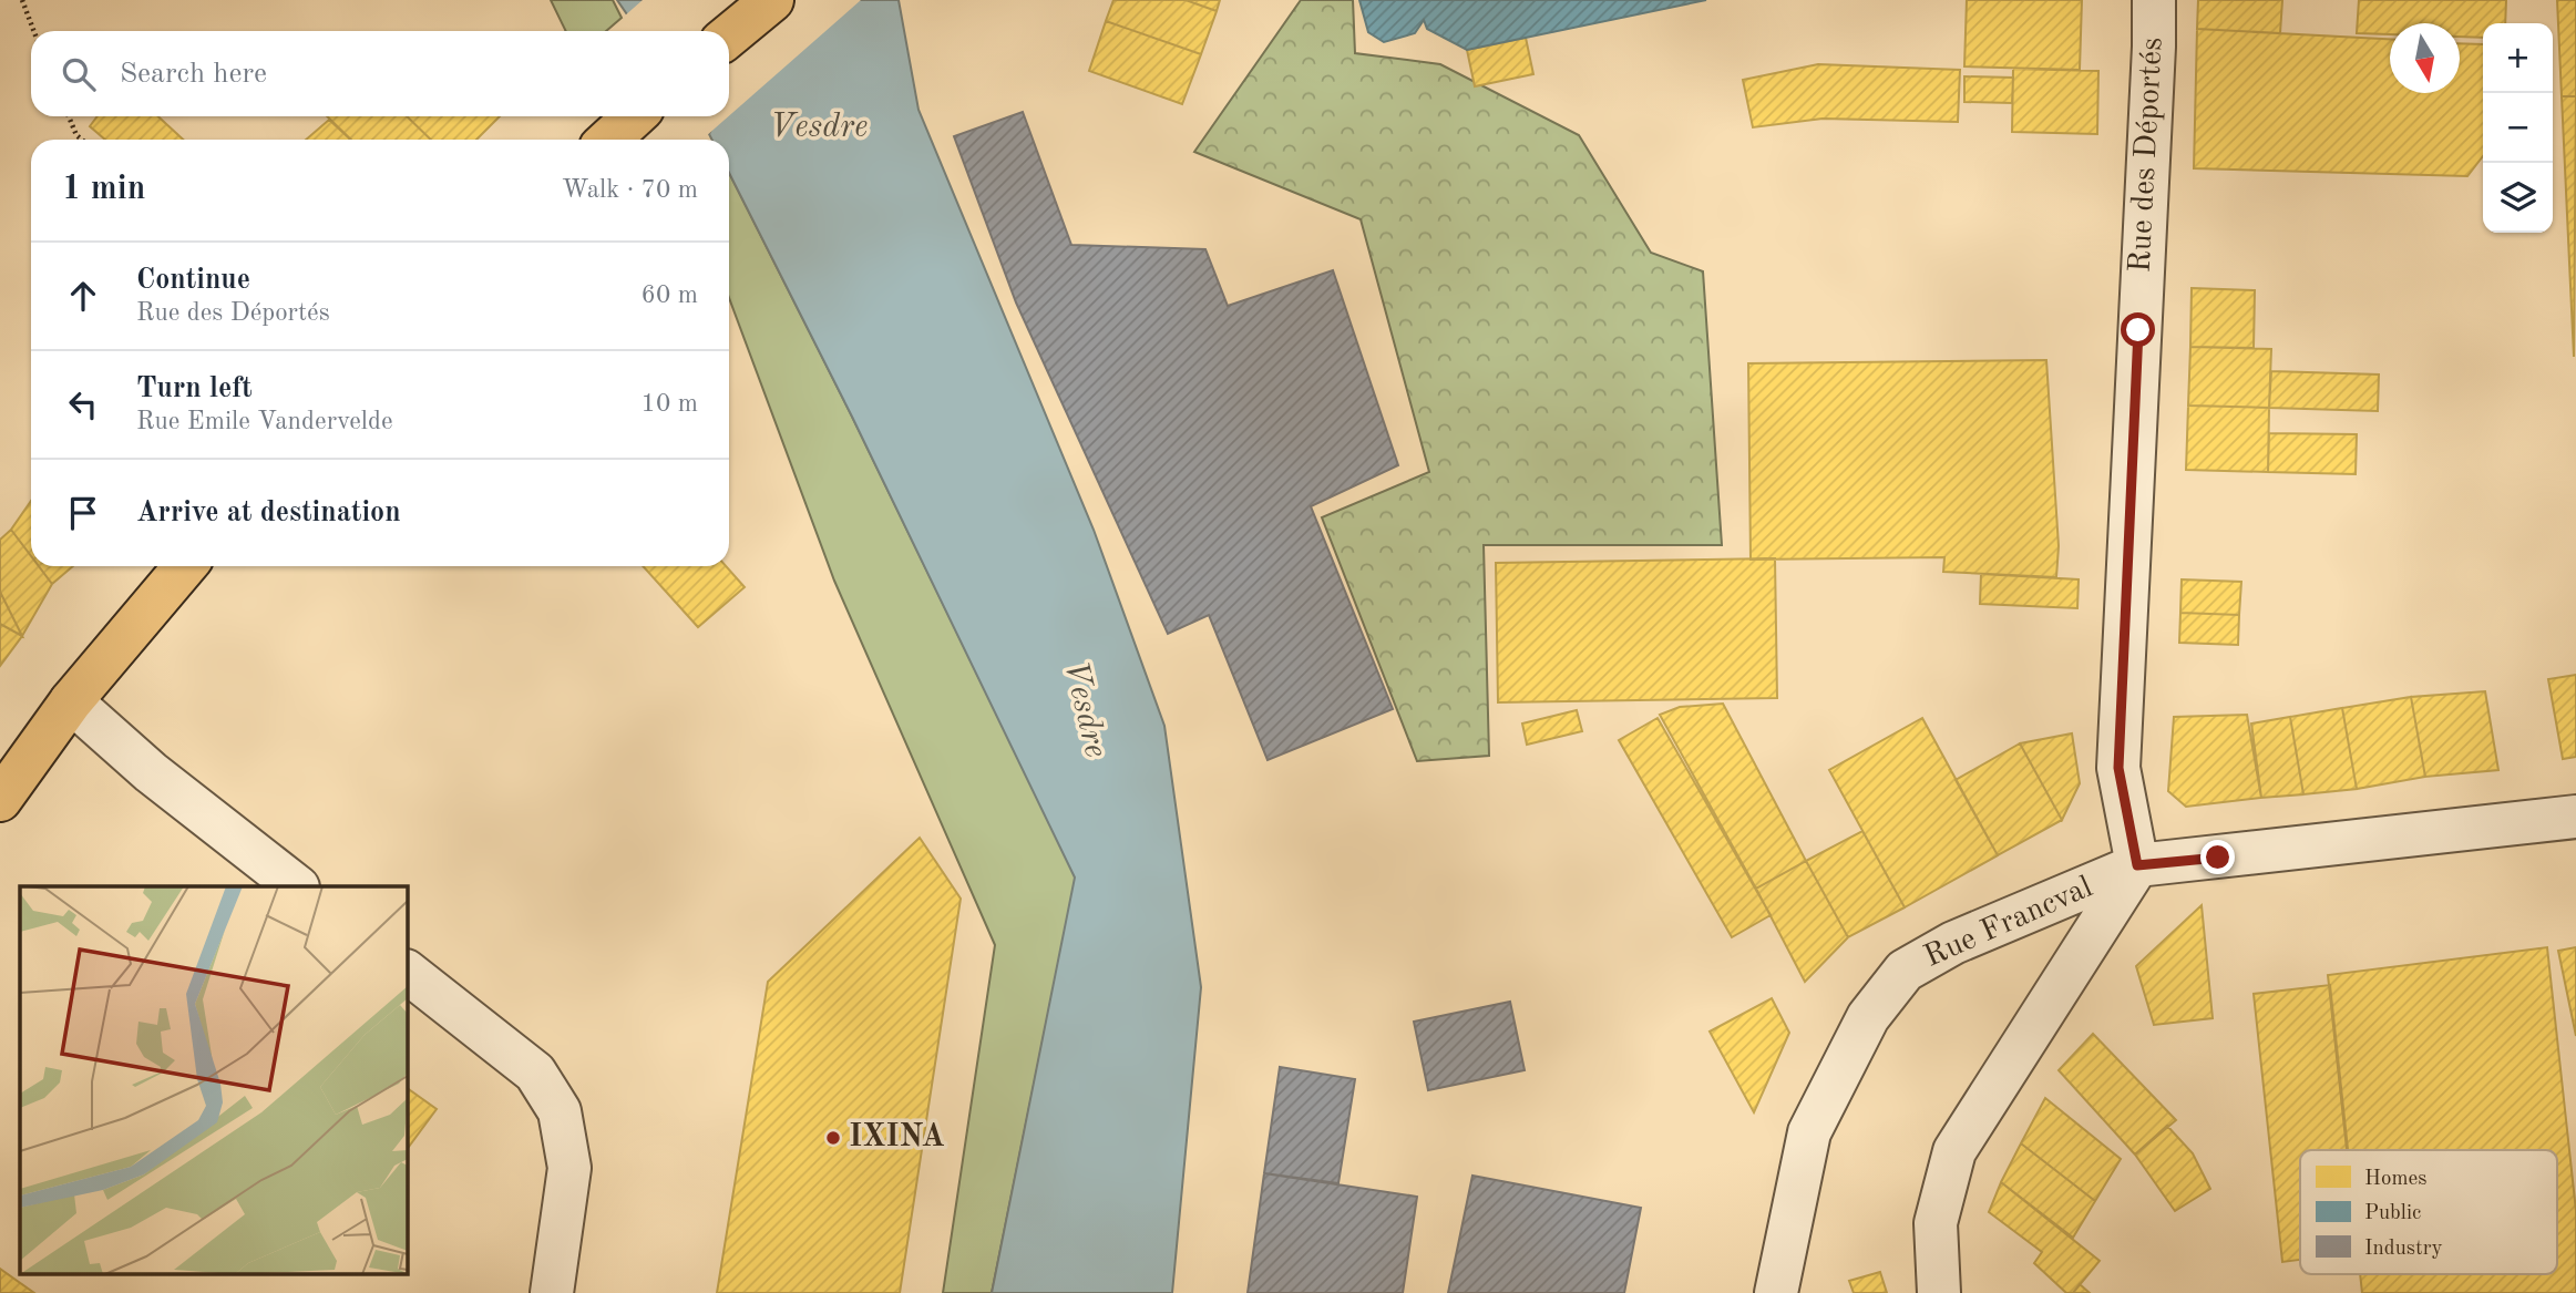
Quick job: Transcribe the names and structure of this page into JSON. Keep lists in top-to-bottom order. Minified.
{"streets":{"street":["Rue des Déportés","Rue Francval"]},"crossings":[["Rue des Déportés","Rue Francval"]],"water":["Vesdre"],"places":["IXINA"],"legend":["Homes","Public","Industry"],"north":"bottom","page":{"map_buttons":["+","−"],"search":"Search here","heading":["1 min","Walk · 70 m"],"list":[["Continue","Rue des Déportés","60 m"],["Turn left","Rue Emile Vandervelde","10 m"],"Arrive at destination"]}}
